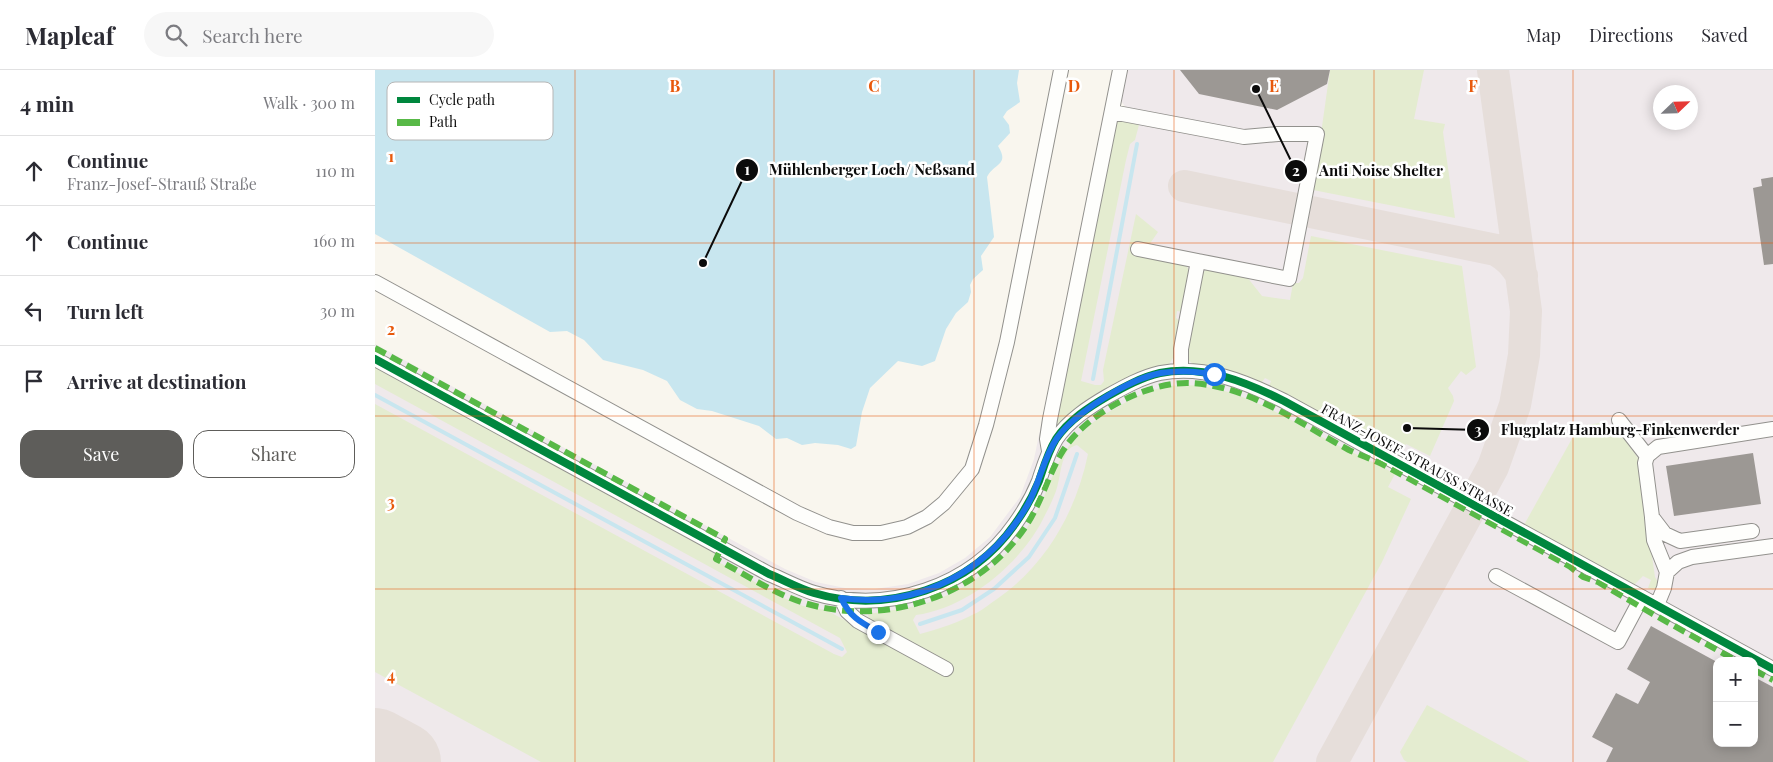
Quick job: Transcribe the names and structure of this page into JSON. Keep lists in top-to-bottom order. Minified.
{"streets":{"street":["FRANZ-JOSEF-STRAUSS STRASSE"]},"places":["Anti Noise Shelter","Mühlenberger Loch/ Neßsand","Flugplatz Hamburg-Finkenwerder"],"legend":["Cycle path","Path"],"north":"top right","page":{"header":"Mapleaf","search":"Search here","nav":["Map","Directions","Saved"],"heading":["4 min","Walk · 300 m"],"list":[["Continue","Franz-Josef-Strauß Straße","110 m"],["Continue","160 m"],["Turn left","30 m"],"Arrive at destination"],"buttons":["Save","Share"],"map_buttons":["+","−"]},"grid":{"columns":["B","C","D","E","F"],"rows":["1","2","3","4"]}}
